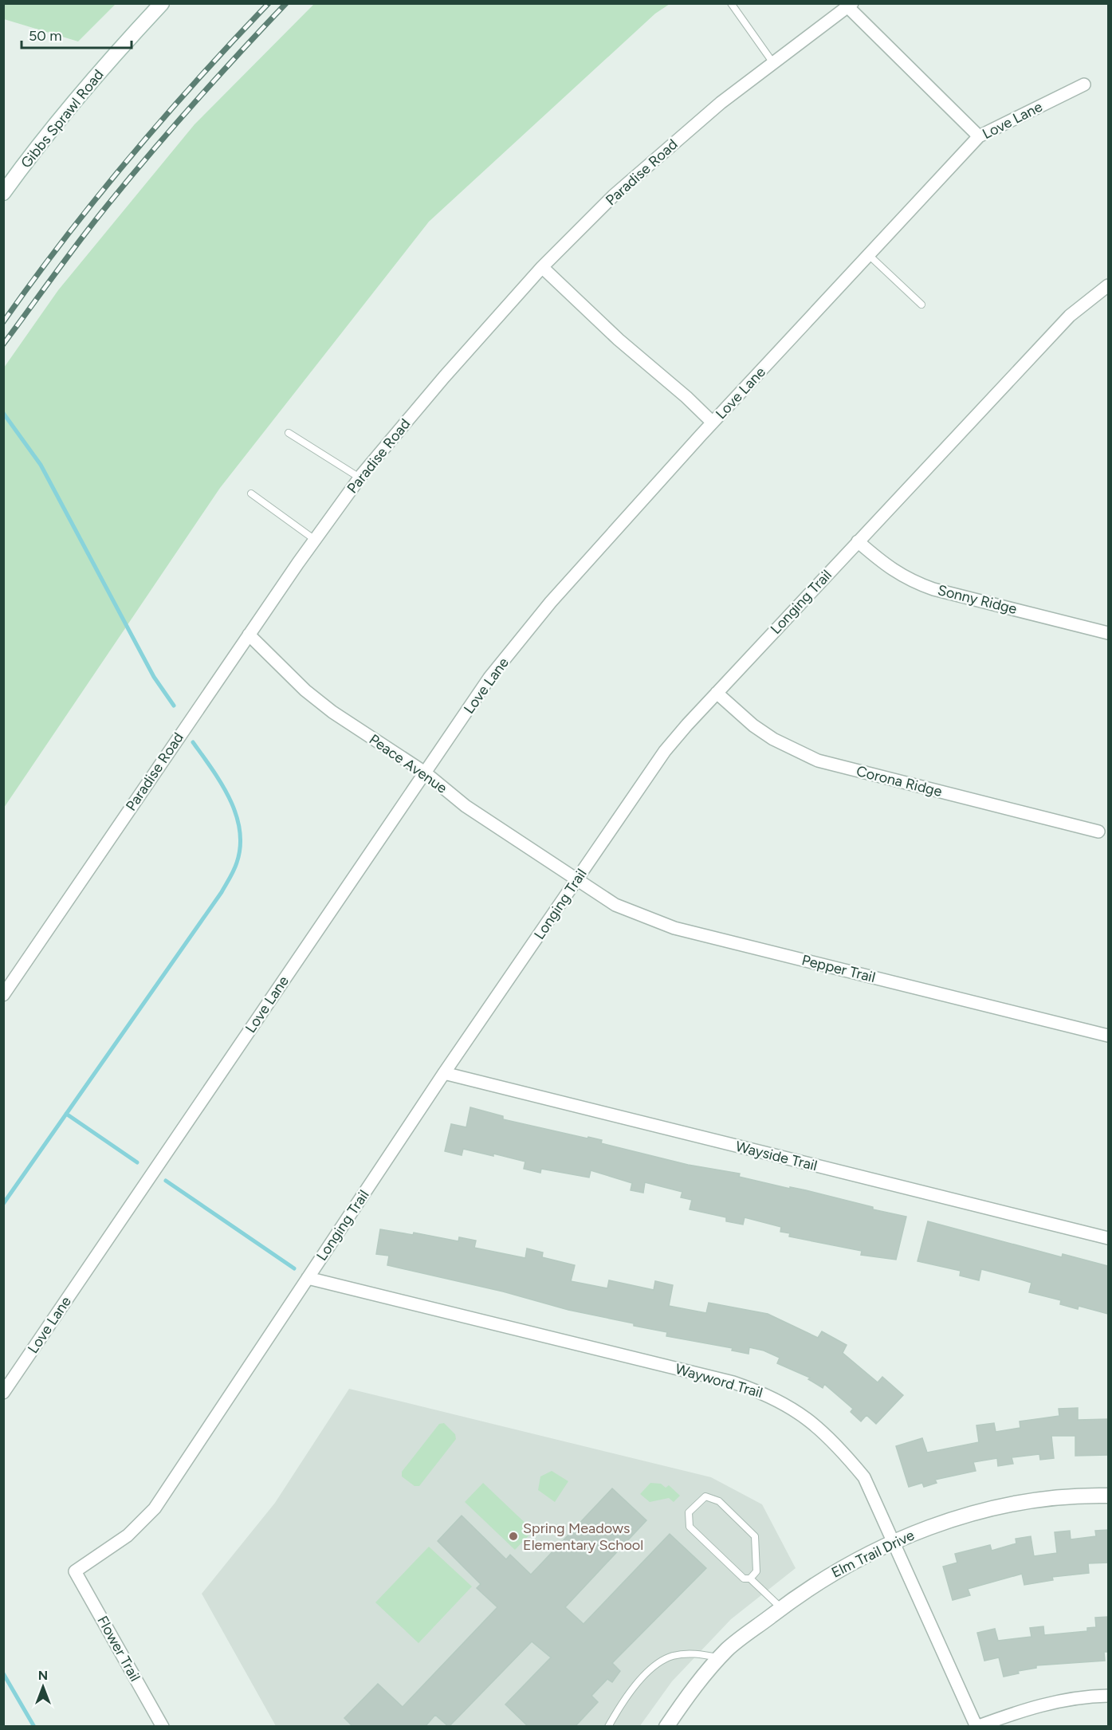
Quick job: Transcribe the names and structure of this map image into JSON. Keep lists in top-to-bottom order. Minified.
{"streets":{"street":["Gibbs Sprawl Road","Love Lane","Paradise Road","Sonny Ridge","Longing Trail","Peace Avenue","Corona Ridge","Pepper Trail","Wayside Trail","Wayword Trail","Elm Trail Drive","Flower Trail"]},"crossings":[["Love Lane","Peace Avenue"],["Paradise Road","Peace Avenue"],["Sonny Ridge","Longing Trail"],["Longing Trail","Peace Avenue"],["Longing Trail","Corona Ridge"],["Longing Trail","Pepper Trail"],["Longing Trail","Wayside Trail"],["Longing Trail","Wayword Trail"],["Longing Trail","Flower Trail"],["Peace Avenue","Pepper Trail"],["Wayword Trail","Elm Trail Drive"]],"places":["Spring Meadows Elementary School"],"scale_bar":"50 m","north":"top"}
